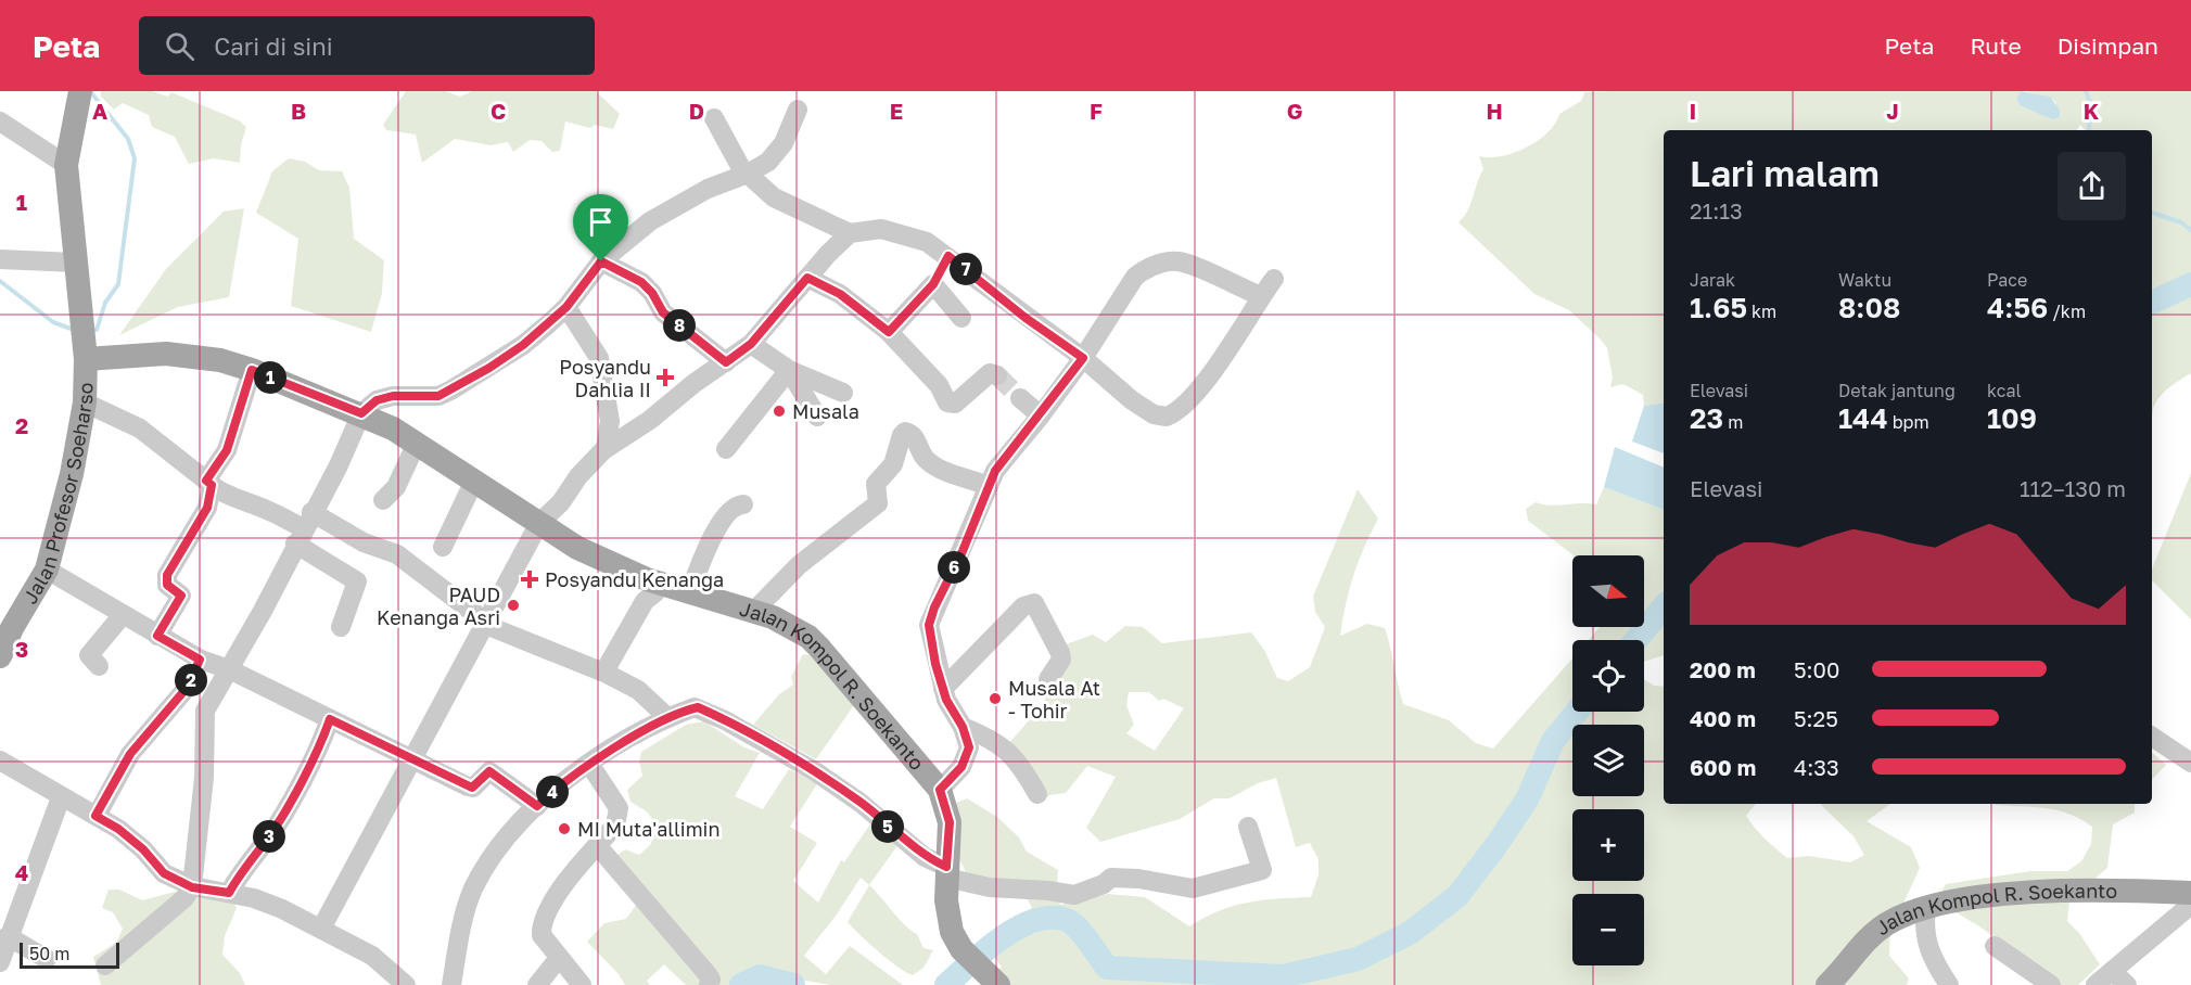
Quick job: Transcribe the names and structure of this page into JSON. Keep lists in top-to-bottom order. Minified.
{"streets":{"main road":["Jalan Profesor Soeharso","Jalan Kompol R. Soekanto"]},"crossings":[["Jalan Profesor Soeharso","Jalan Kompol R. Soekanto"]],"places":{"health":["Posyandu Dahlia II","Posyandu Kenanga"],"other":["Musala","PAUD Kenanga Asri","Musala At - Tohir","MI Muta'allimin"]},"scale_bar":"50 m","north":"right","page":{"header":"Peta","search":"Cari di sini","nav":["Peta","Rute","Disimpan"],"heading":["Lari malam","21:13"],"stats":[["Jarak","1.65 km"],["Waktu","8:08"],["Pace","4:56 /km"],["Elevasi","23 m"],["Detak jantung","144 bpm"],["kcal","109"]],"pins":["7","8","1","6","2","4","5","3"],"chart":["Elevasi","112–130 m"],"map_buttons":["+","−"],"list":[{"name":"200 m","note":"5:00"},{"name":"400 m","note":"5:25"},{"name":"600 m","note":"4:33"}],"scale":"50 m"},"grid":{"columns":["A","B","C","D","E","F","G","H","I","J","K"],"rows":["1","2","3","4"]}}
